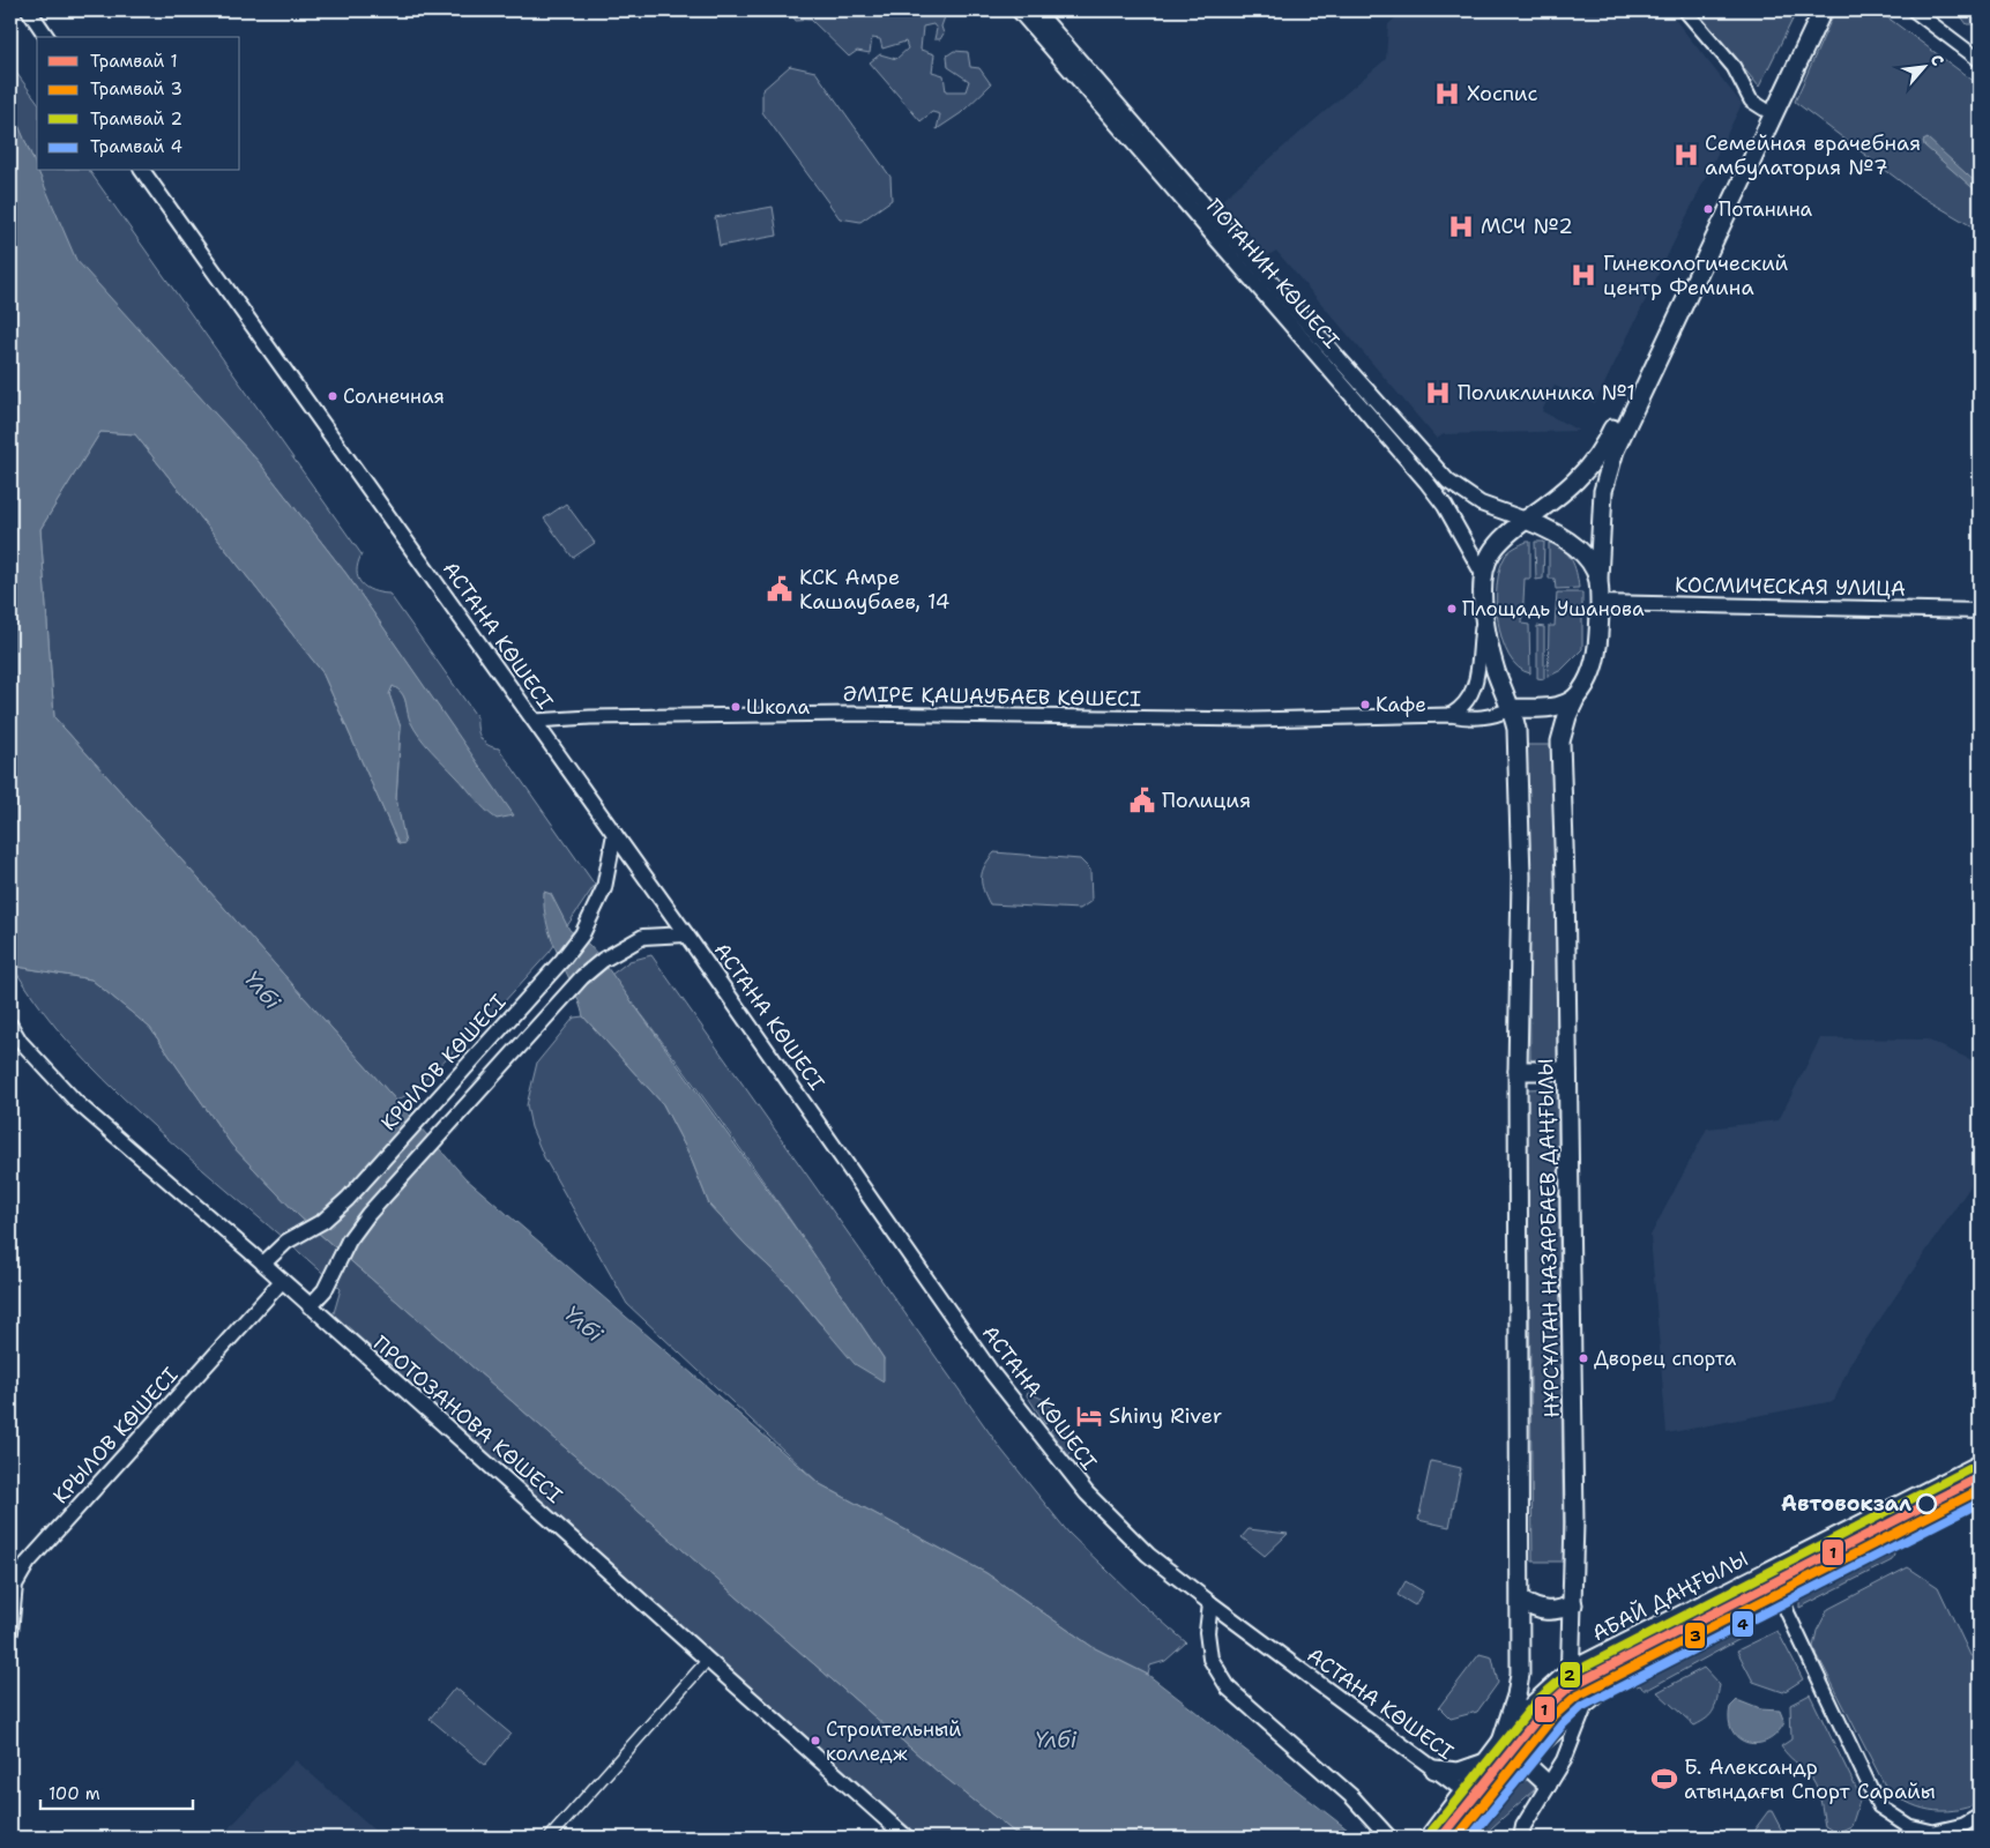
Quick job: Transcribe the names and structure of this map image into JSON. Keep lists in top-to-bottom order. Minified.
{"streets":{"main road":["ПОТАНИН КӨШЕСІ","КОСМИЧЕСКАЯ УЛИЦА","АСТАНА КӨШЕСІ","КРЫЛОВ КӨШЕСІ","НҰРСҰЛТАН НАЗАРБАЕВ ДАҢҒЫЛЫ","ПРОТОЗАНОВА КӨШЕСІ","АБАЙ ДАҢҒЫЛЫ"],"street":["ӘМІРЕ ҚАШАУБАЕВ КӨШЕСІ"]},"crossings":[["ПОТАНИН КӨШЕСІ","КОСМИЧЕСКАЯ УЛИЦА"],["ПОТАНИН КӨШЕСІ","ӘМІРЕ ҚАШАУБАЕВ КӨШЕСІ"],["ПОТАНИН КӨШЕСІ","НҰРСҰЛТАН НАЗАРБАЕВ ДАҢҒЫЛЫ"],["КОСМИЧЕСКАЯ УЛИЦА","ӘМІРЕ ҚАШАУБАЕВ КӨШЕСІ"],["КОСМИЧЕСКАЯ УЛИЦА","НҰРСҰЛТАН НАЗАРБАЕВ ДАҢҒЫЛЫ"],["АСТАНА КӨШЕСІ","ӘМІРЕ ҚАШАУБАЕВ КӨШЕСІ"],["АСТАНА КӨШЕСІ","КРЫЛОВ КӨШЕСІ"],["АСТАНА КӨШЕСІ","АБАЙ ДАҢҒЫЛЫ"],["ӘМІРЕ ҚАШАУБАЕВ КӨШЕСІ","НҰРСҰЛТАН НАЗАРБАЕВ ДАҢҒЫЛЫ"],["КРЫЛОВ КӨШЕСІ","ПРОТОЗАНОВА КӨШЕСІ"],["НҰРСҰЛТАН НАЗАРБАЕВ ДАҢҒЫЛЫ","АБАЙ ДАҢҒЫЛЫ"]],"water":["Үлбі"],"places":{"hospital":["Хоспис","Семейная врачебная амбулатория №7","МСЧ №2","Гинекологический центр Фемина","Поликлиника №1"],"other":["Потанина","Солнечная","Площадь Ушанова","Кафе","Школа","Дворец спорта","Автовокзал","Строительный колледж"],"public building":["КСК Амре Кашаубаев, 14","Полиция"],"hotel":["Shiny River"],"sports":["Б. Александр атындағы Спорт Сарайы"]},"lines":["tram line 2","tram line 1","tram line 3","tram line 4"],"legend":["Трамвай 1","Трамвай 3","Трамвай 2","Трамвай 4"],"scale_bar":"100 m","north":"top right"}
